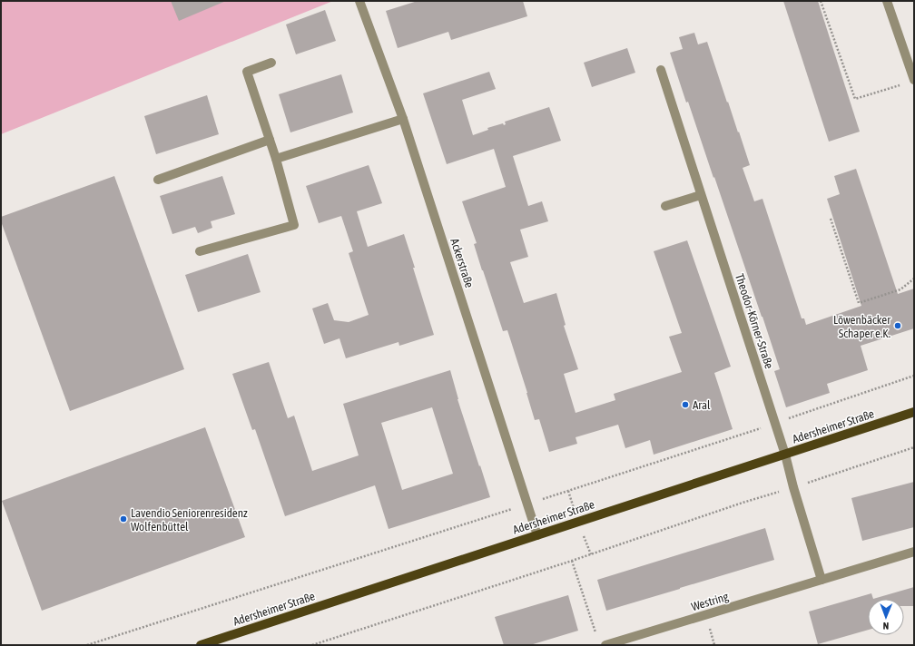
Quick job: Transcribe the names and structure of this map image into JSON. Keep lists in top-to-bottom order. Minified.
{"streets":{"main road":["Adersheimer Straße"],"street":["Ackerstraße","Theodor-Körner-Straße","Westring"]},"crossings":[["Ackerstraße","Adersheimer Straße"],["Theodor-Körner-Straße","Adersheimer Straße"]],"places":["Löwenbäcker Schaper e.K.","Aral","Lavendio Seniorenresidenz Wolfenbüttel"],"north":"bottom"}
